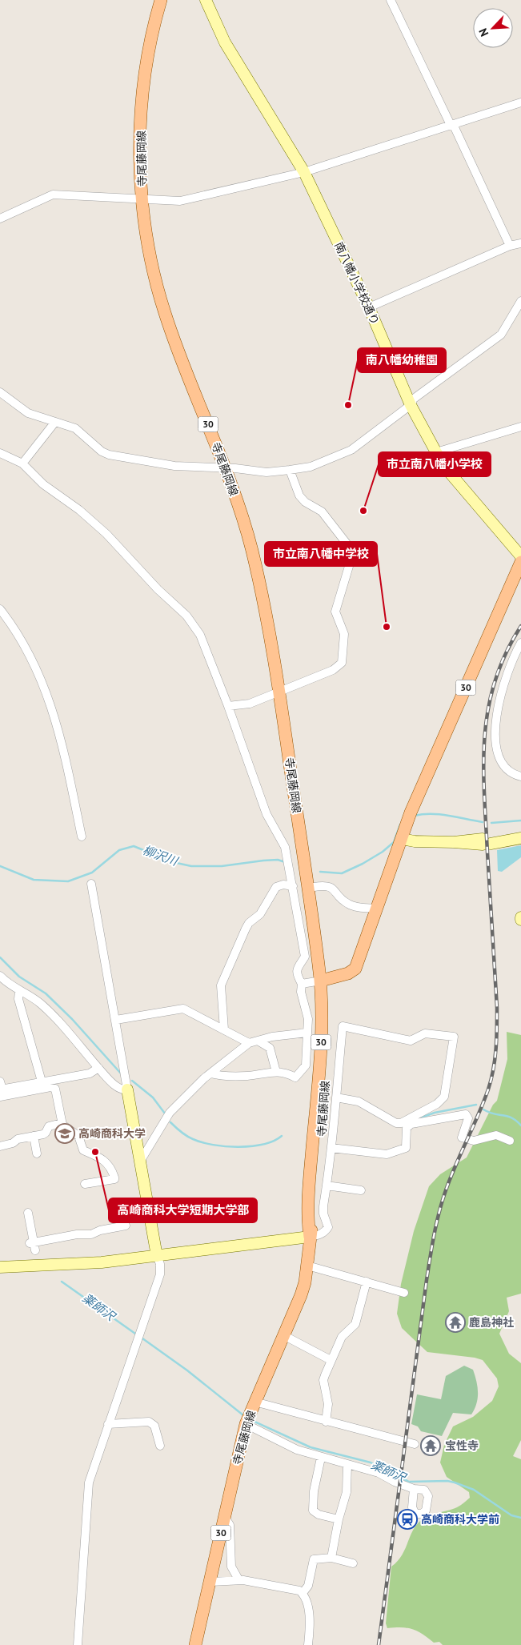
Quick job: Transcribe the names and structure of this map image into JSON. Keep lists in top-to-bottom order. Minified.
{"streets":{"main road":["寺尾藤岡線","30"],"street":["南八幡小学校通り"]},"crossings":[["寺尾藤岡線","30"]],"water":["柳沢川","薬師沢"],"places":{"other":["南八幡幼稚園","市立南八幡小学校","市立南八幡中学校","高崎商科大学短期大学部"],"school or university":["高崎商科大学"],"temple":["鹿島神社","宝性寺"],"station":["高崎商科大学前"]},"north":"bottom left"}
